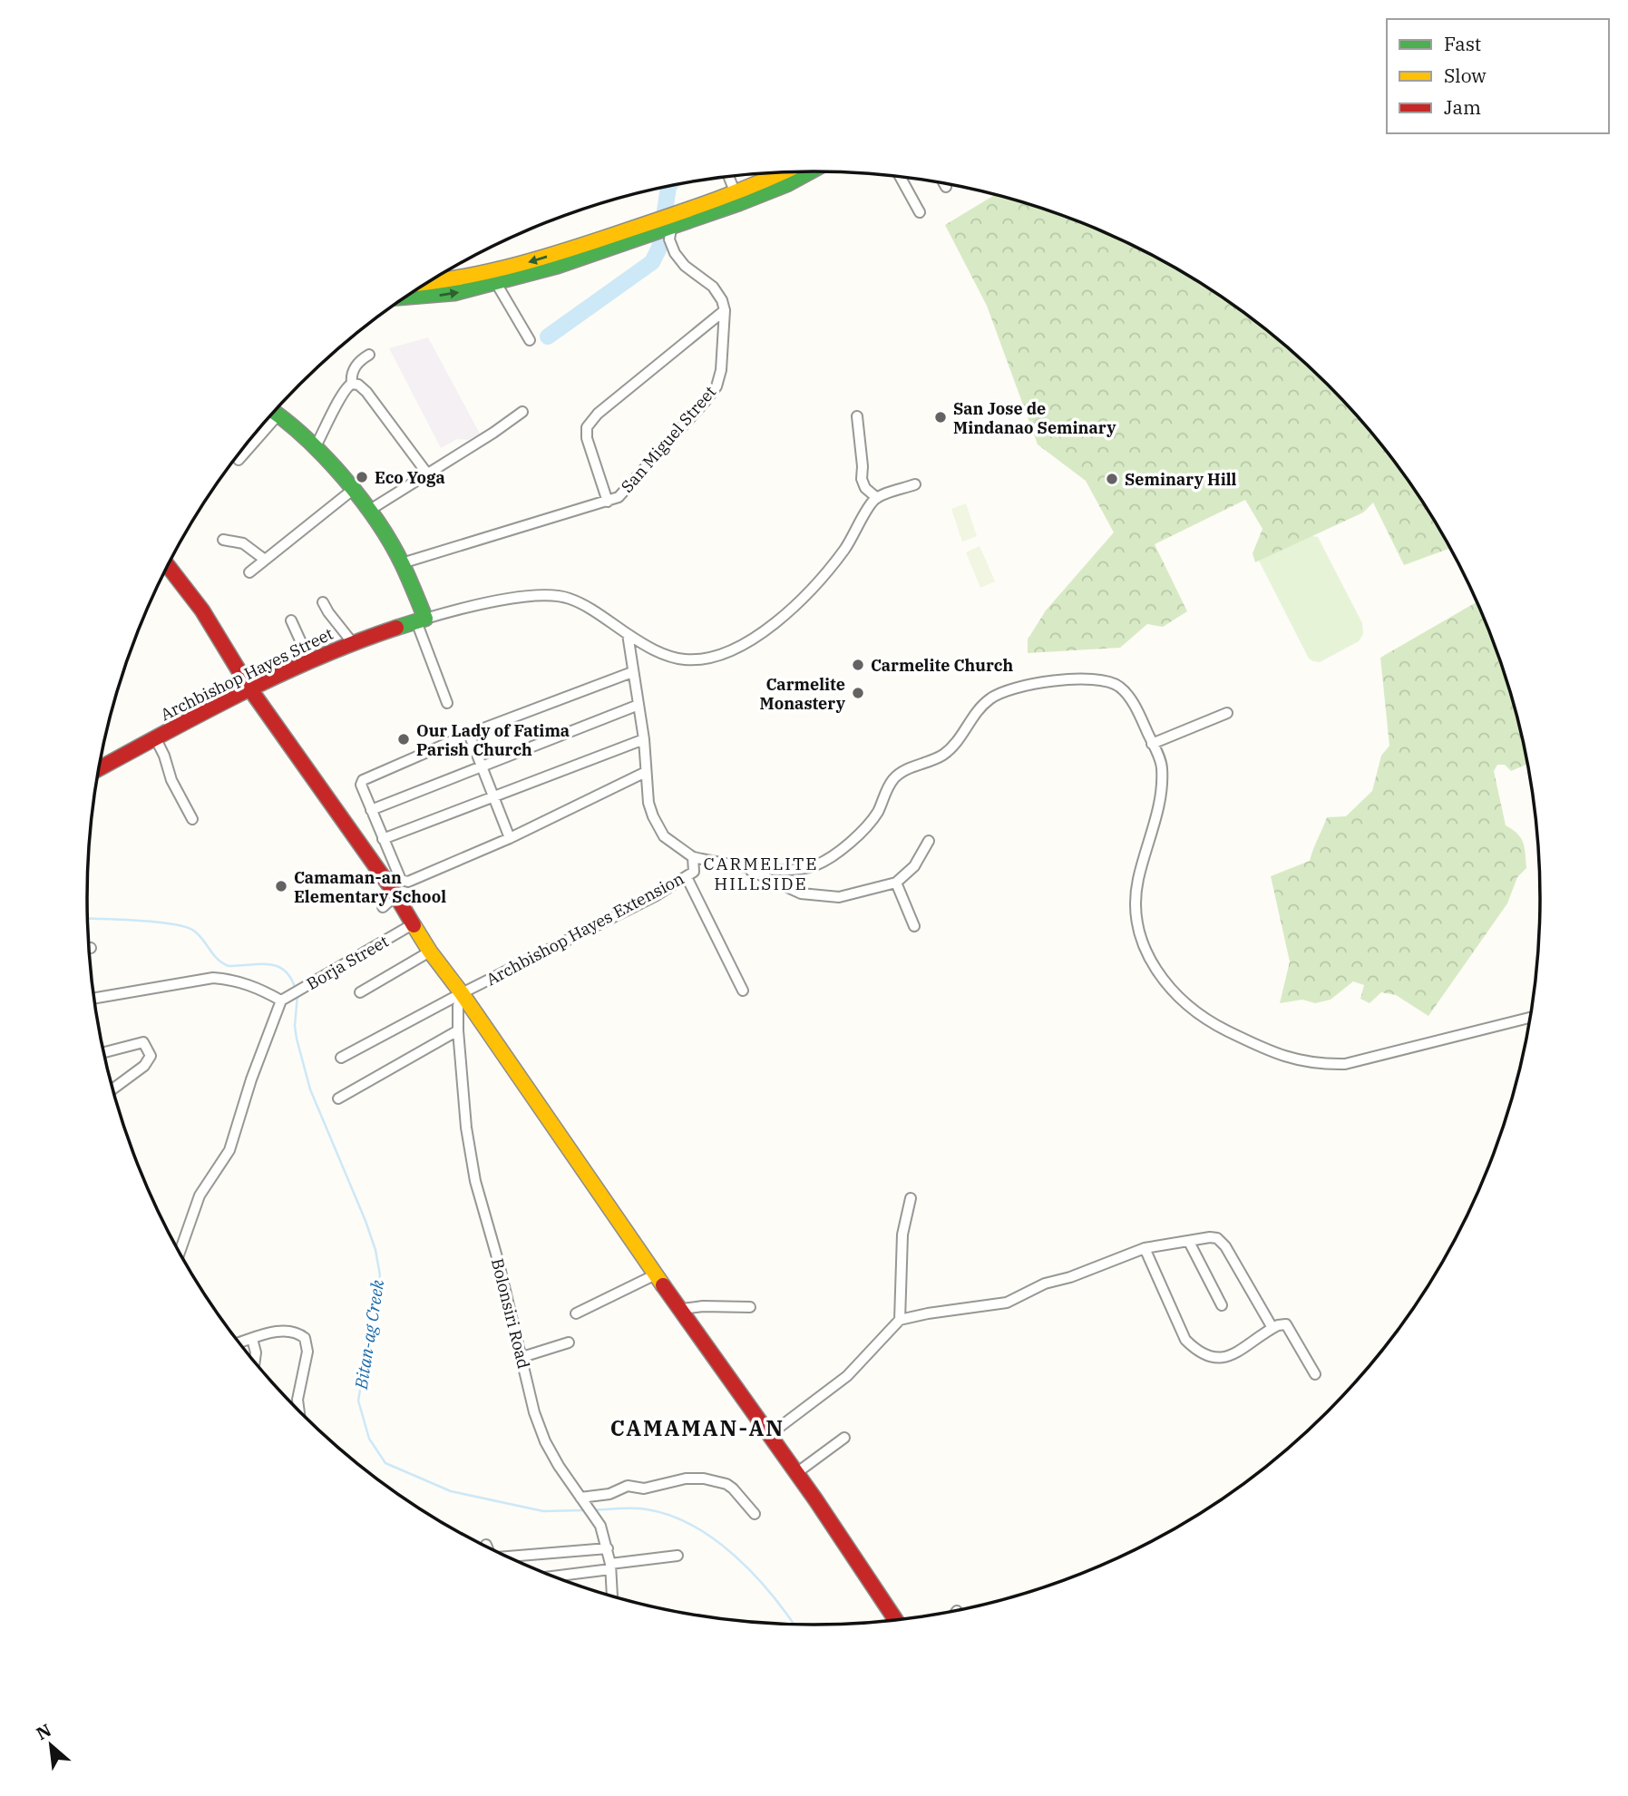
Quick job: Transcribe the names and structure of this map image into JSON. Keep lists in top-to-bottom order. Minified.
{"streets":{"main road":["Archbishop Hayes Street"],"street":["San Miguel Street","Archbishop Hayes Extension","Borja Street","Bolonsiri Road"]},"crossings":[["Archbishop Hayes Extension","Bolonsiri Road"]],"districts":["CARMELITE HILLSIDE","CAMAMAN-AN"],"water":["Bitan-ag Creek"],"places":["San Jose de Mindanao Seminary","Eco Yoga","Seminary Hill","Carmelite Church","Carmelite Monastery","Our Lady of Fatima Parish Church","Camaman-an Elementary School"],"legend":["Fast","Slow","Jam"],"north":"top left"}
